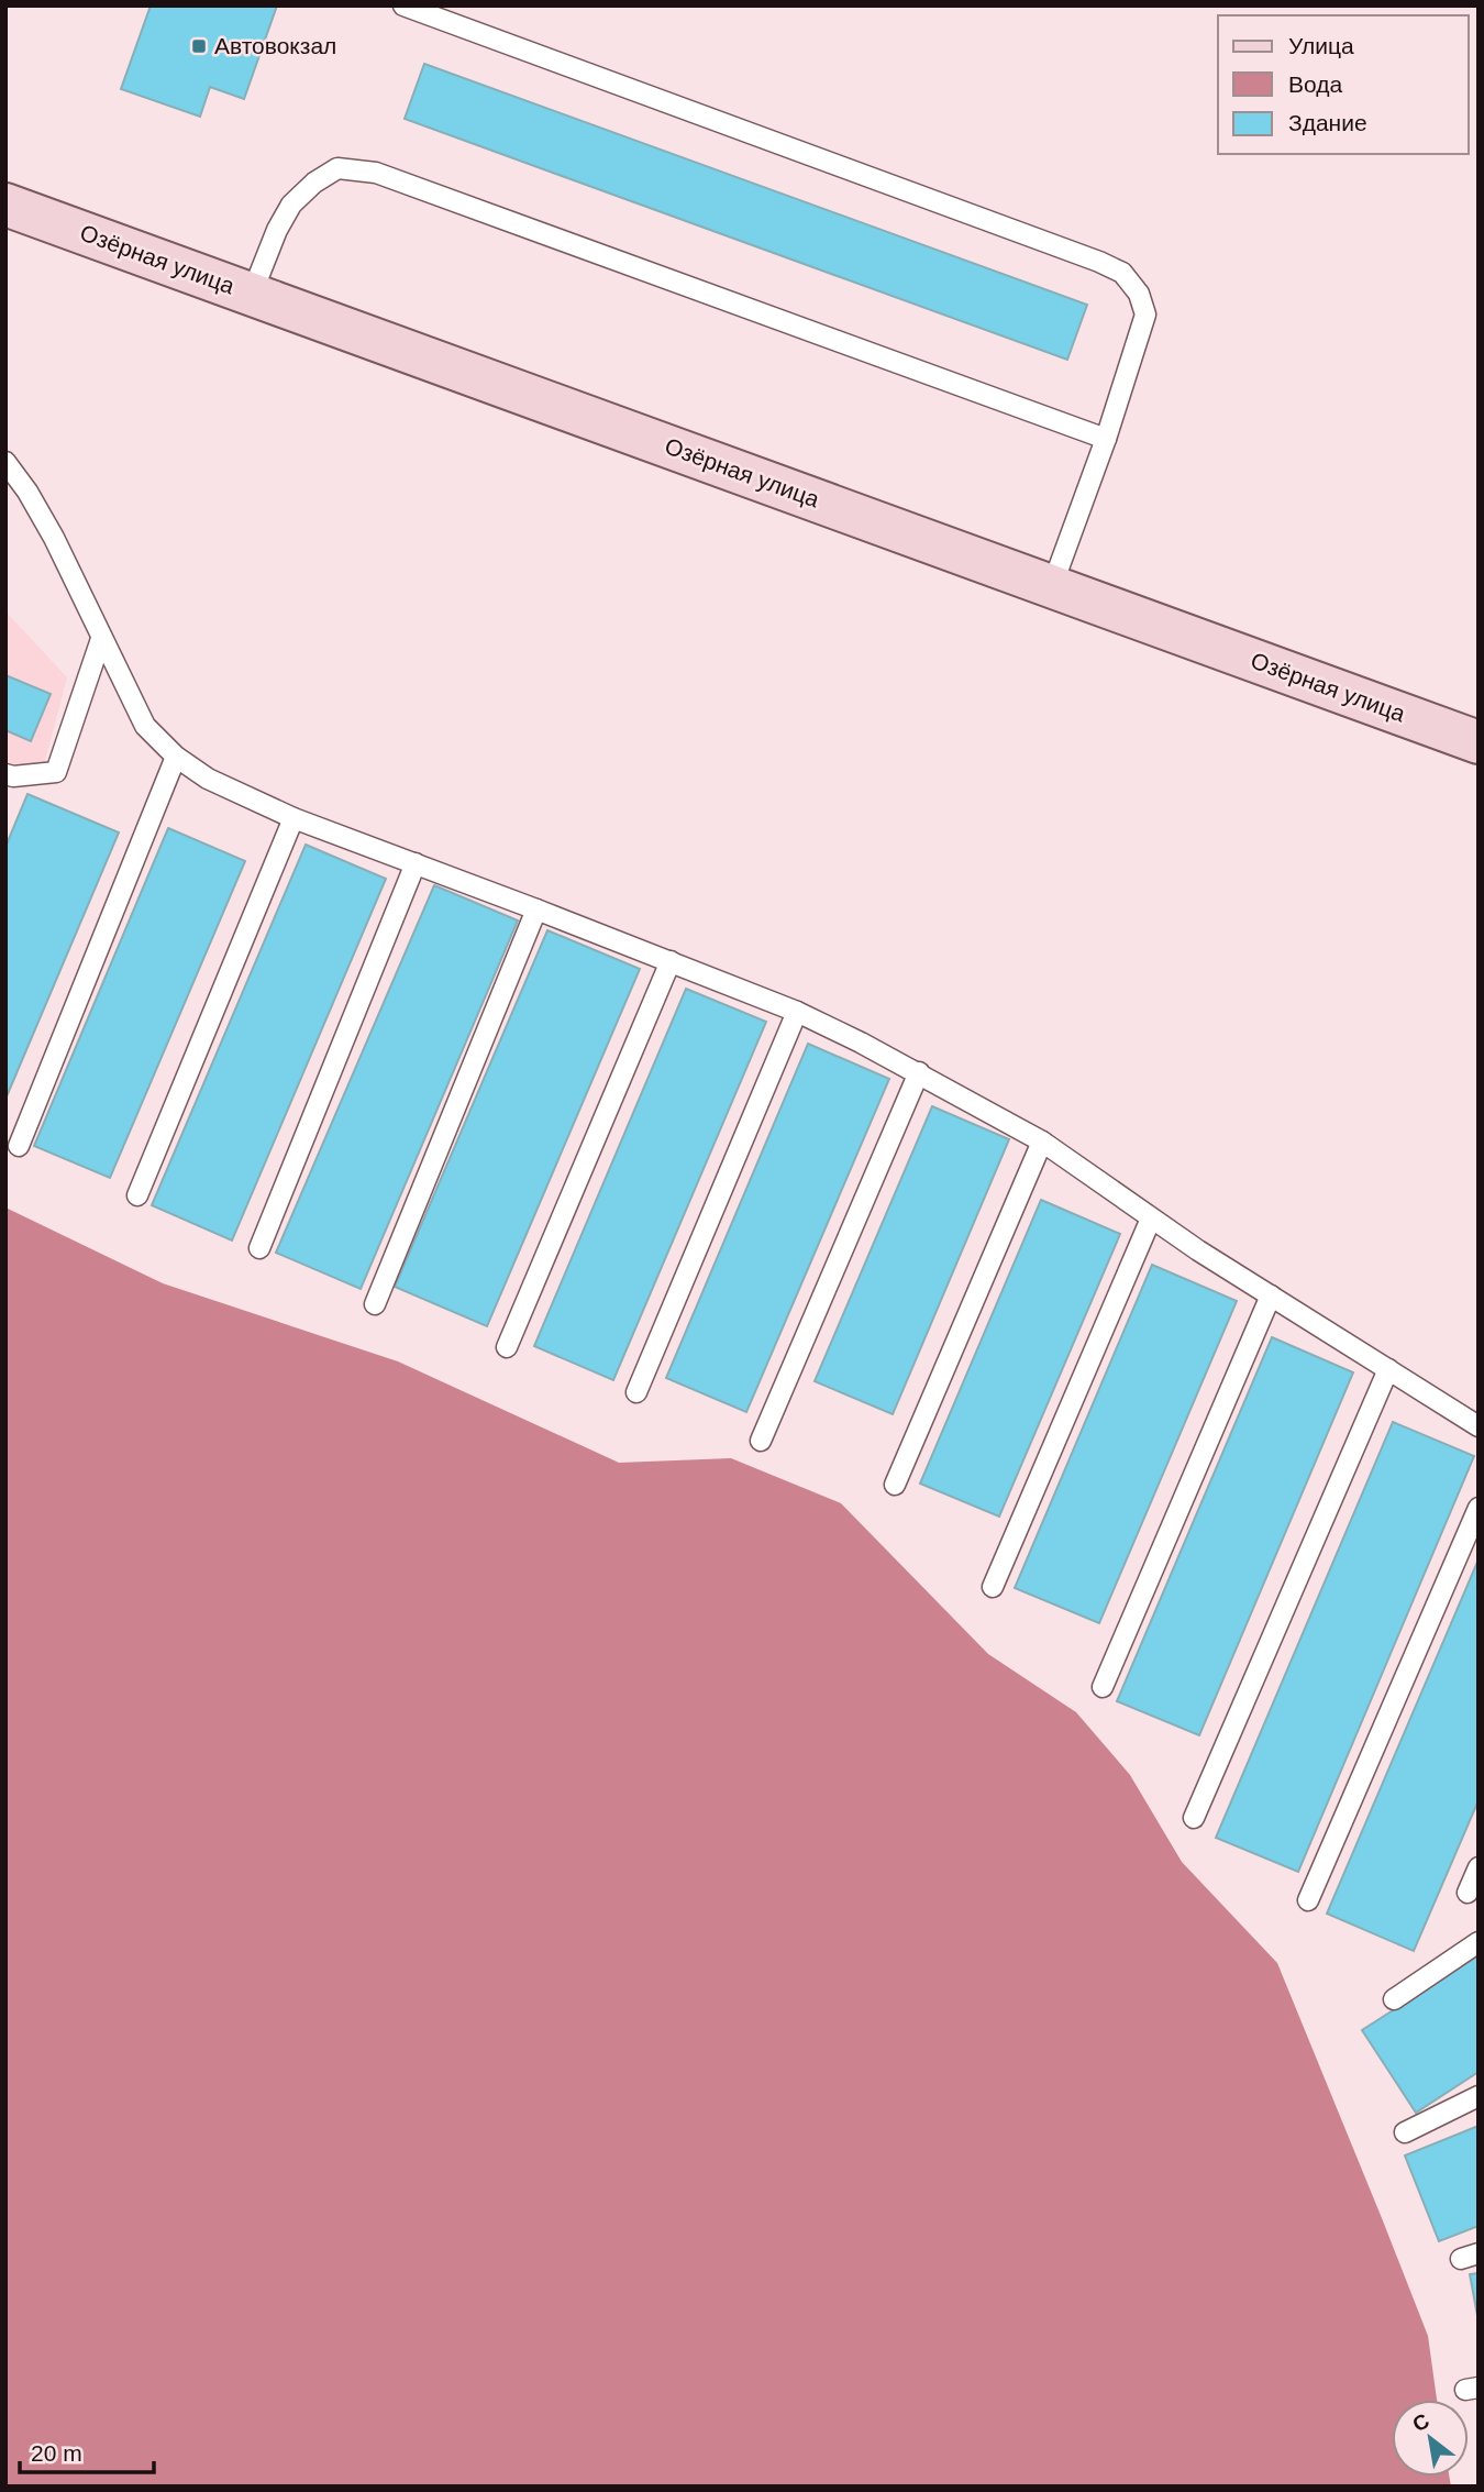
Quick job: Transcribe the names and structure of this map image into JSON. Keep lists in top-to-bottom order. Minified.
{"streets":{"street":["Озёрная улица"]},"places":{"transit":["Автовокзал"]},"legend":["Улица","Вода","Здание"],"scale_bar":"20 m","north":"top left"}
